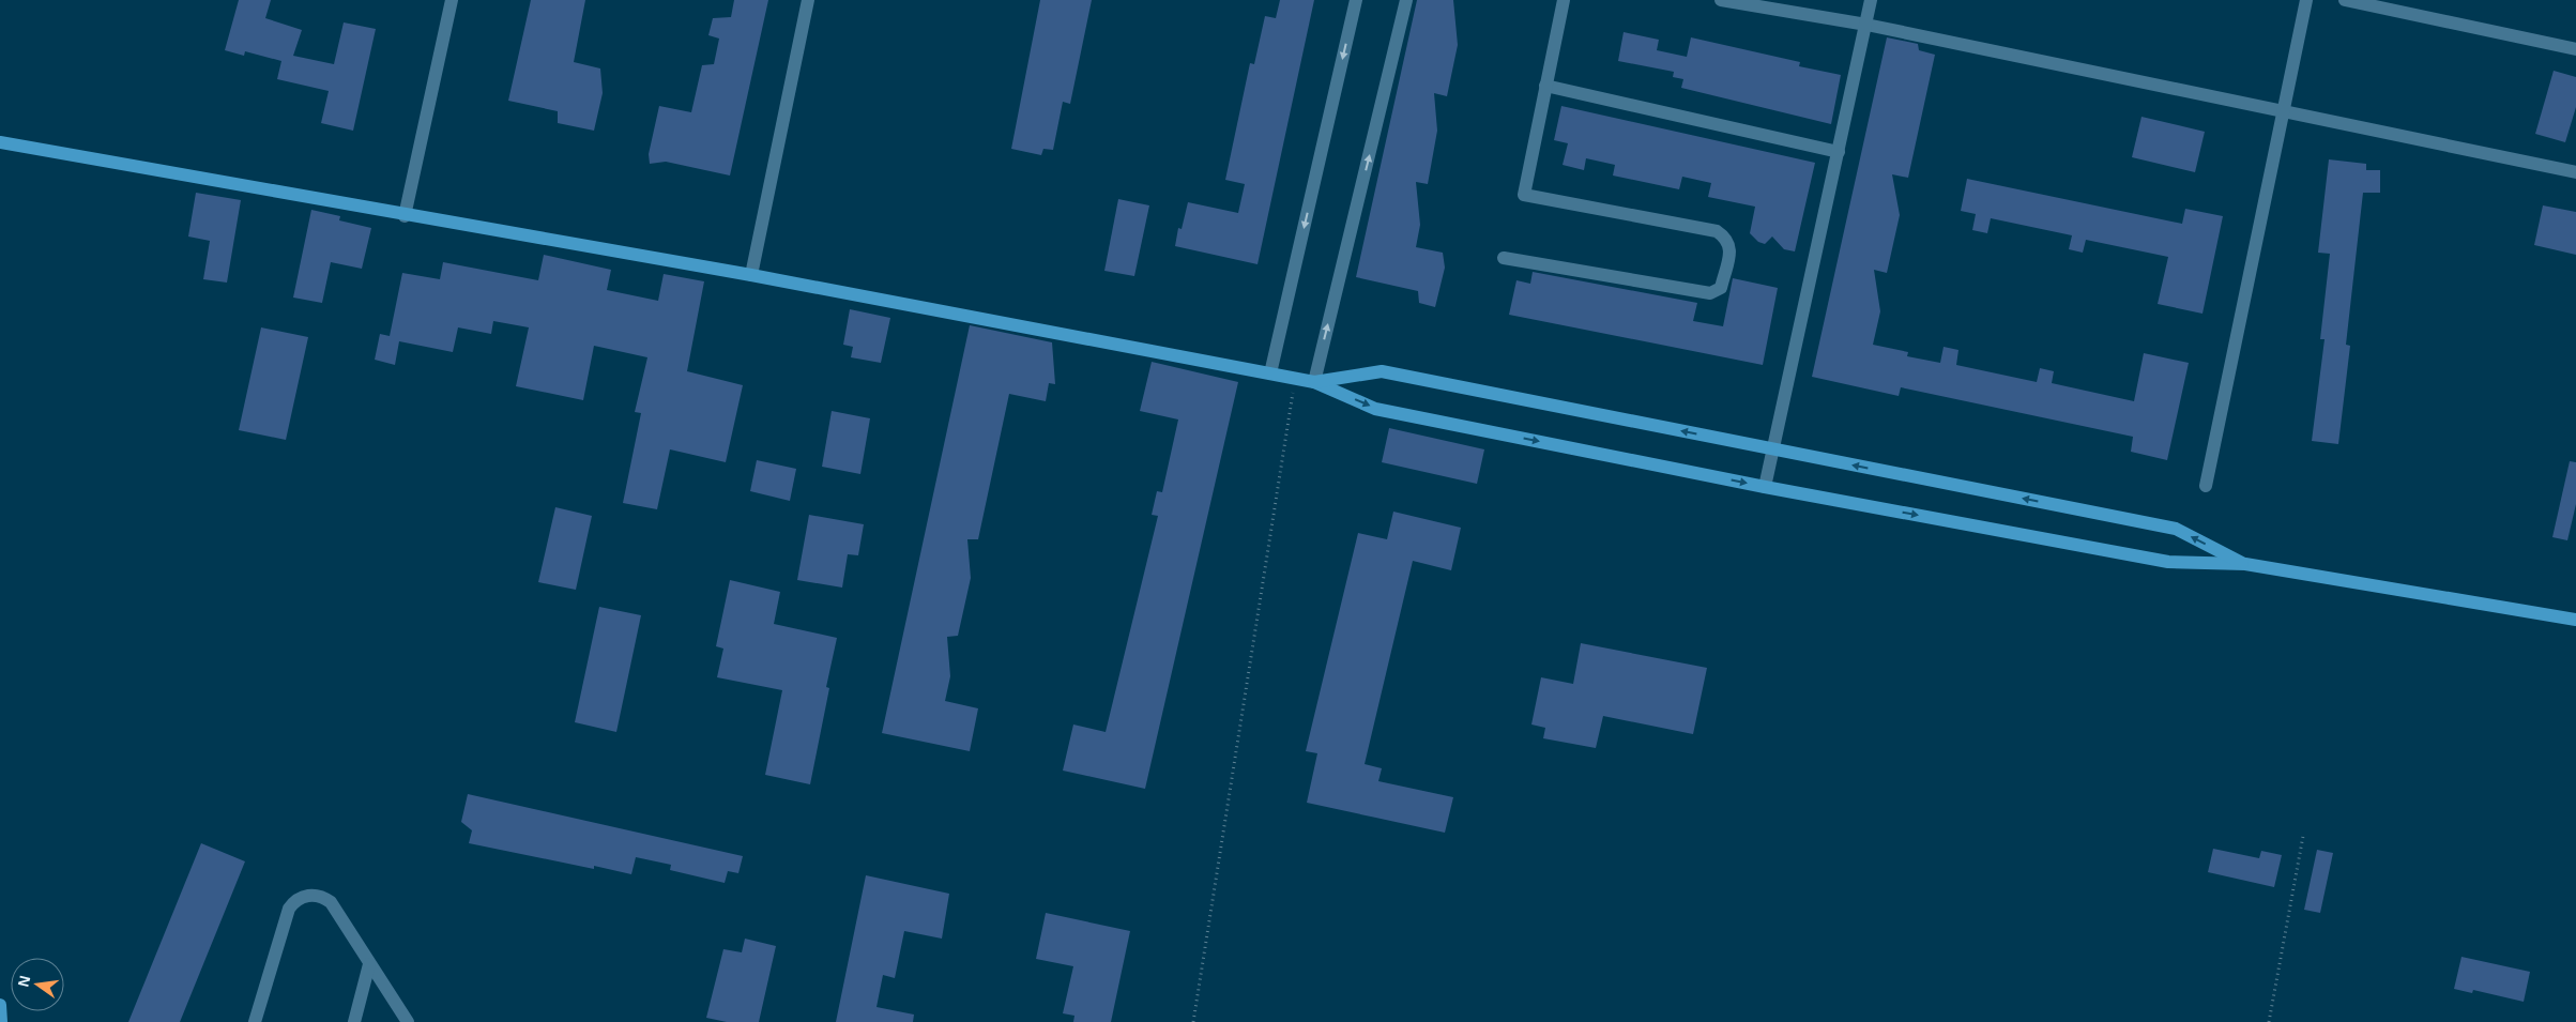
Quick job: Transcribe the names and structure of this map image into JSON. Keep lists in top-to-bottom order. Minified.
{"north":"left"}
